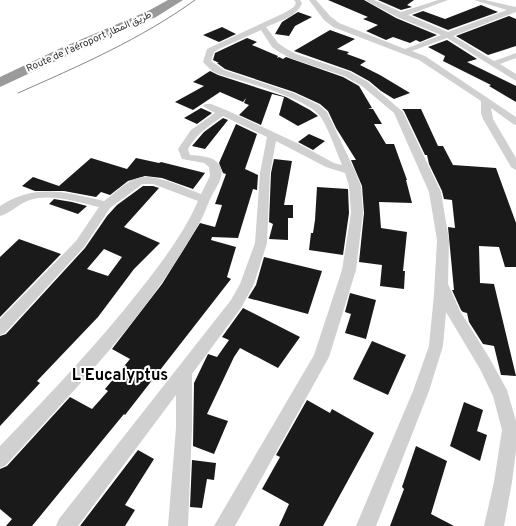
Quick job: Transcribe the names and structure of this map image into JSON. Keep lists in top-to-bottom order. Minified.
{"streets":{"highway":["Route de l'aéroport طريق المطار"]},"districts":["L'Eucalyptus"]}
